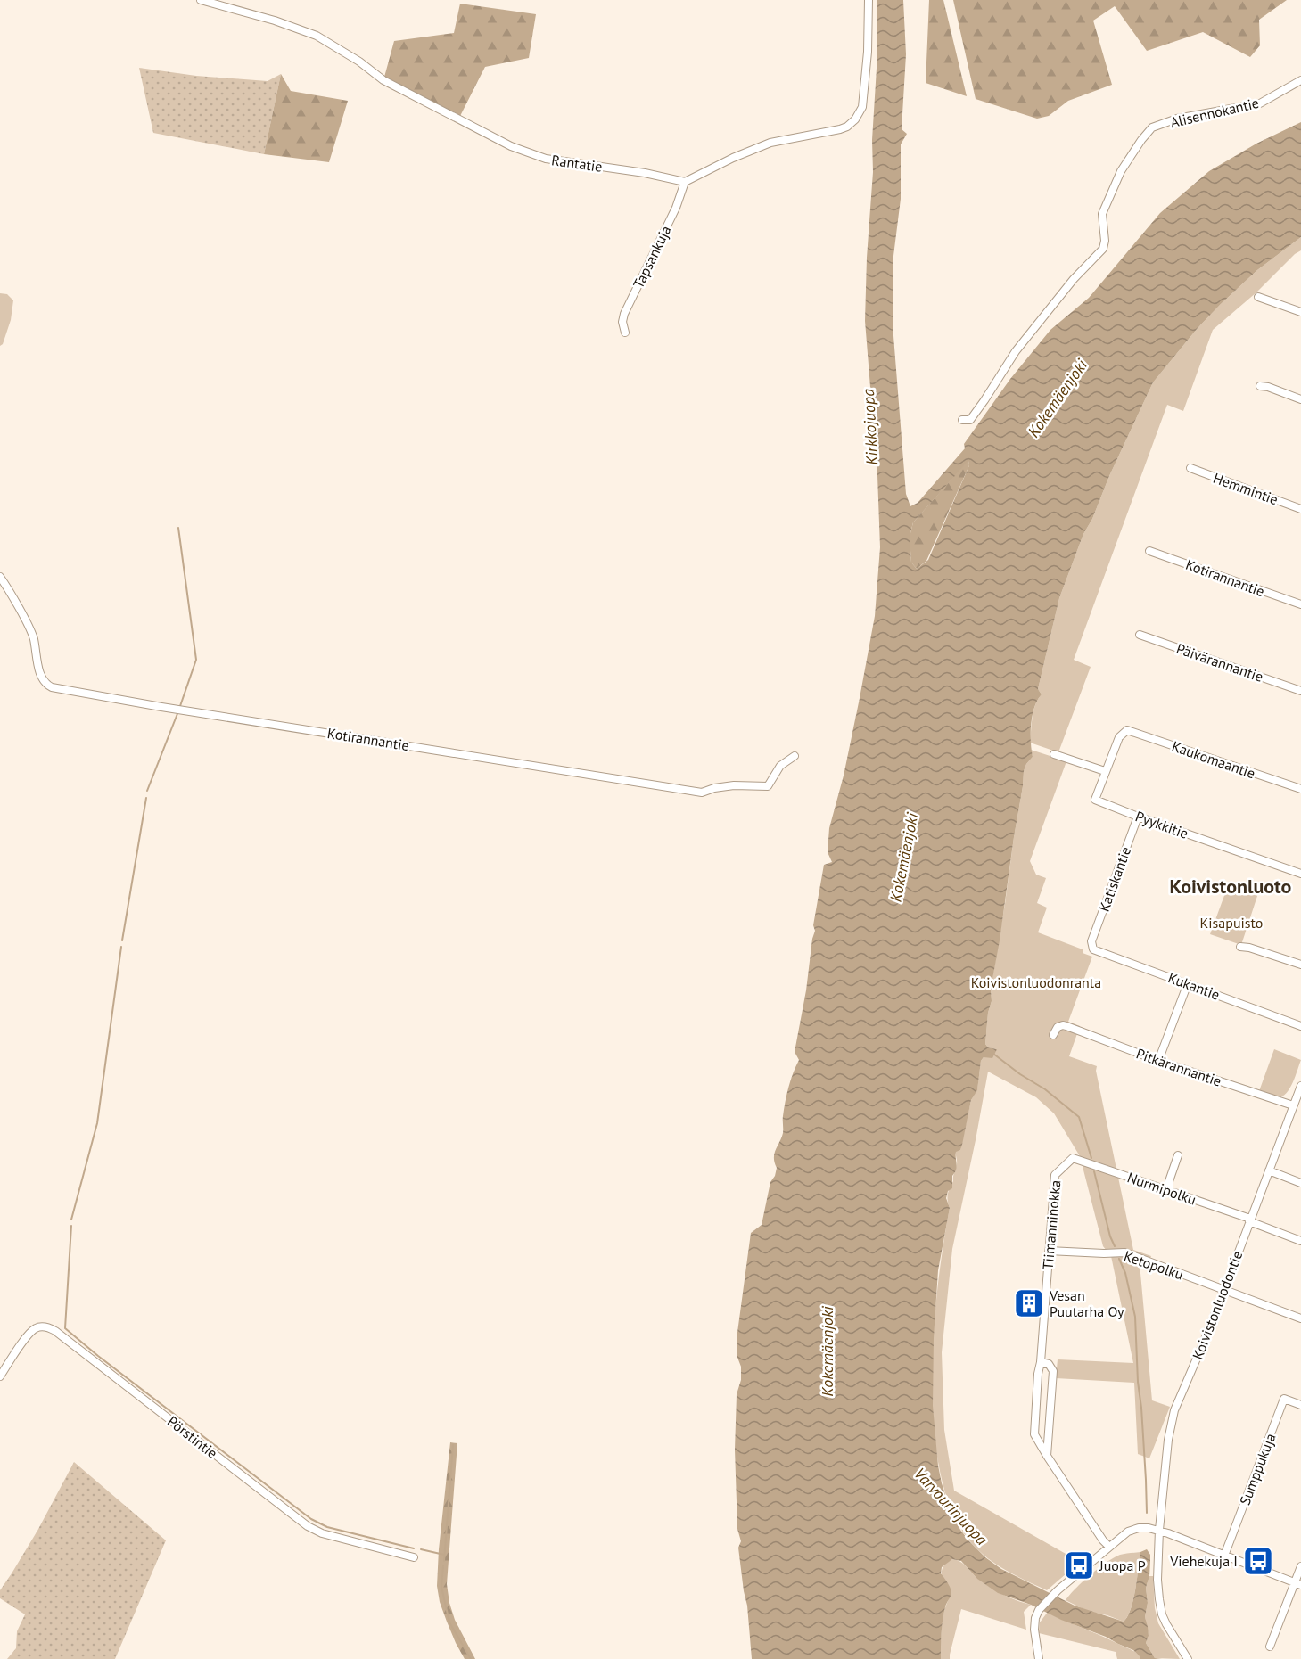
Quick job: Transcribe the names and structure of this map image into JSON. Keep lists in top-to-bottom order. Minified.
{"streets":{"street":["Alisennokantie","Rantatie","Tapsankuja","Hemmintie","Kotirannantie","Päivärannantie","Kaukomaantie","Pyykkitie","Katiskantie","Kukantie","Pitkärannantie","Nurmipolku","Tiimanninokka","Ketopolku","Koivistonluodontie","Pörstintie","Sumppukuja"]},"crossings":[["Rantatie","Tapsankuja"],["Kaukomaantie","Pyykkitie"],["Pyykkitie","Katiskantie"],["Katiskantie","Kukantie"],["Pitkärannantie","Koivistonluodontie"],["Nurmipolku","Tiimanninokka"],["Nurmipolku","Koivistonluodontie"],["Tiimanninokka","Ketopolku"],["Ketopolku","Koivistonluodontie"]],"districts":["Koivistonluoto"],"water":["Kokemäenjoki","Kirkkojuopa","Varvourinjuopa"],"parks":["Kisapuisto","Koivistonluodonranta"],"places":{"building":["Vesan Puutarha Oy"],"bus stop":["Viehekuja I","Juopa P"]}}
